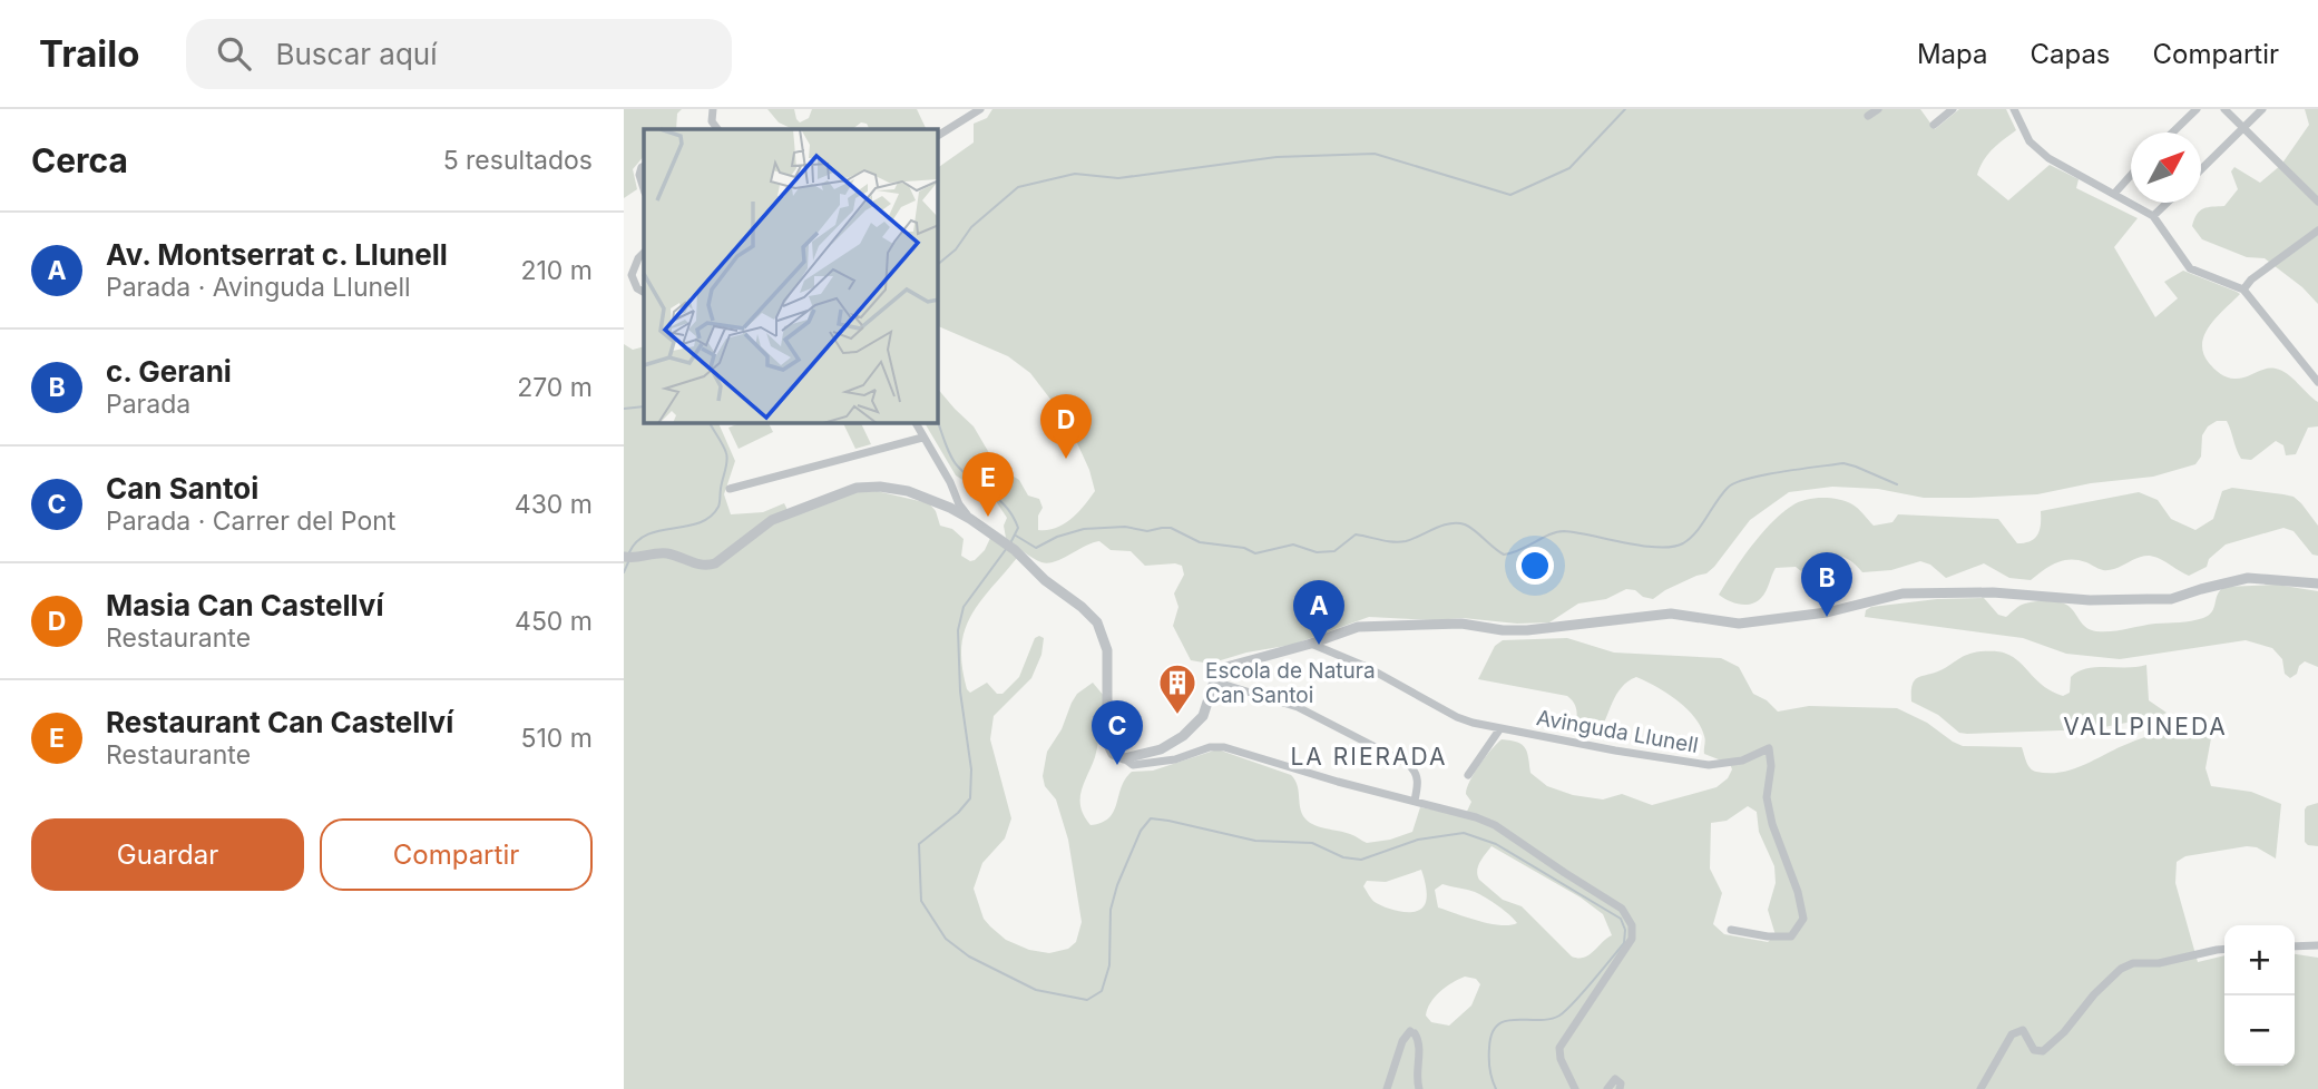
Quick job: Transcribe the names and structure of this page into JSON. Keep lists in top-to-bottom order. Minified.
{"streets":{"street":["Avinguda Llunell"]},"districts":["VALLPINEDA","LA RIERADA"],"places":{"building":["Escola de Natura Can Santoi"]},"north":"top right","page":{"header":"Trailo","search":"Buscar aquí","nav":["Mapa","Capas","Compartir"],"heading":["Cerca","5 resultados"],"list":[{"mark":"A","name":"Av. Montserrat c. Llunell","note":"Parada · Avinguda Llunell","value":"210 m"},{"mark":"B","name":"c. Gerani","note":"Parada","value":"270 m"},{"mark":"C","name":"Can Santoi","note":"Parada · Carrer del Pont","value":"430 m"},{"mark":"D","name":"Masia Can Castellví","note":"Restaurante","value":"450 m"},{"mark":"E","name":"Restaurant Can Castellví","note":"Restaurante","value":"510 m"}],"pins":["D","E","B","A","C"],"buttons":["Guardar","Compartir"],"map_buttons":["+","−"]}}
